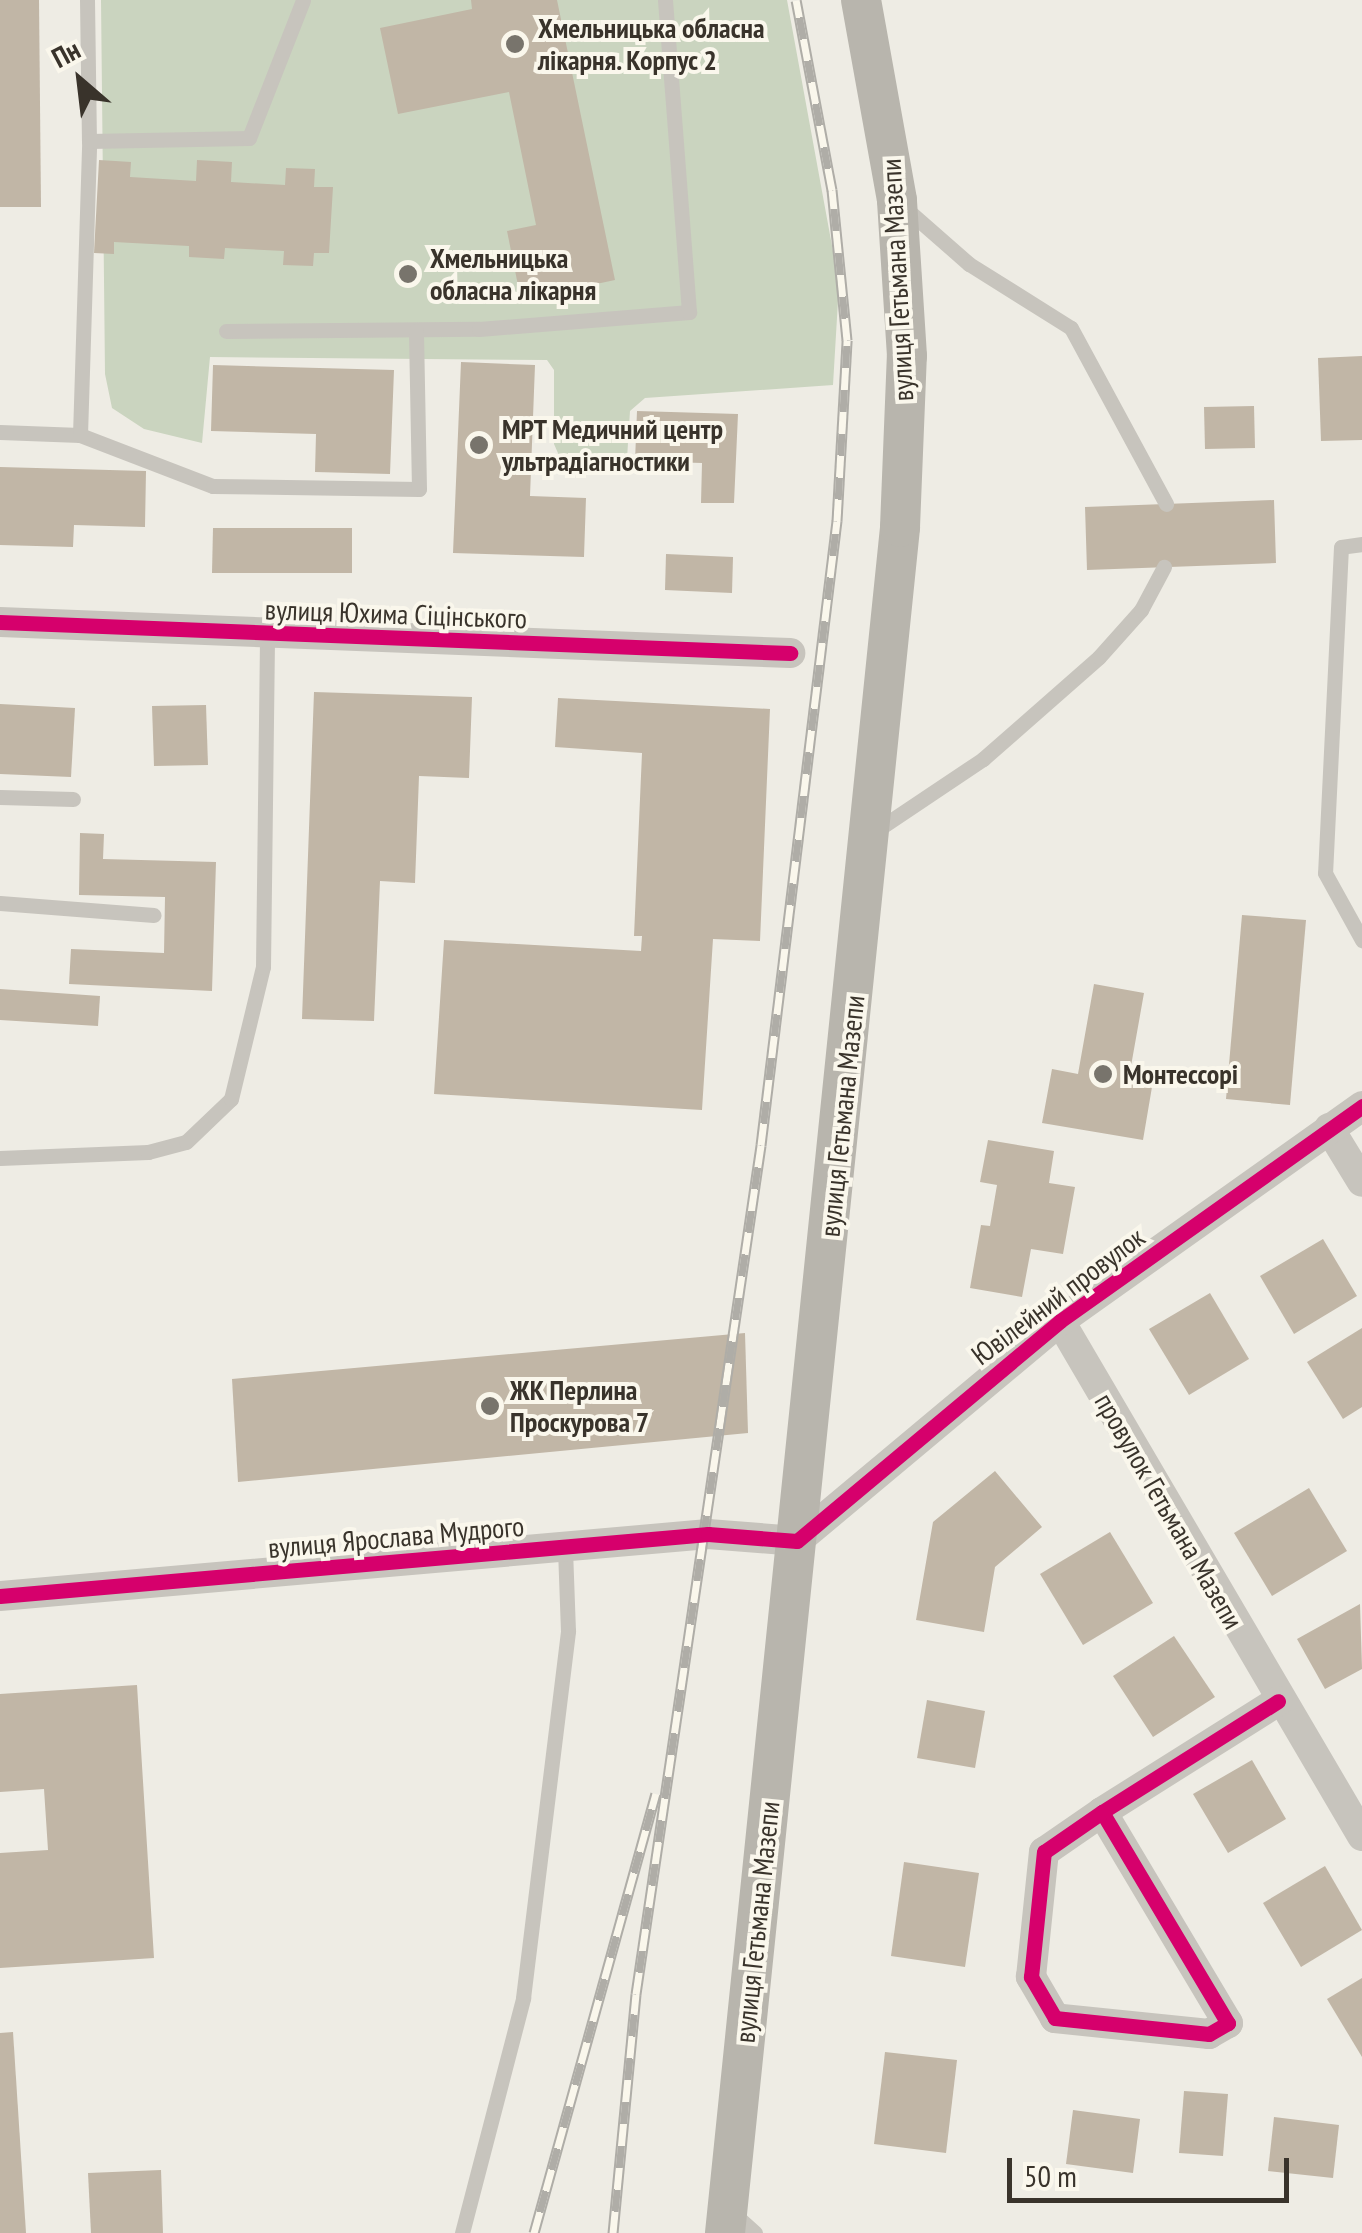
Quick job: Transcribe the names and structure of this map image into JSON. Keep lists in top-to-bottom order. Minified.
{"streets":{"main road":["вулиця Гетьмана Мазепи"],"street":["вулиця Юхима Сіцінського","Ювілейний провулок","провулок Гетьмана Мазепи","вулиця Ярослава Мудрого"]},"crossings":[["вулиця Гетьмана Мазепи","Ювілейний провулок"],["вулиця Гетьмана Мазепи","вулиця Ярослава Мудрого"],["Ювілейний провулок","провулок Гетьмана Мазепи"],["Ювілейний провулок","вулиця Ярослава Мудрого"]],"places":["Хмельницька обласна лікарня. Корпус 2","Хмельницька обласна лікарня","МРТ Медичний центр ультрадіагностики","Монтессорі","ЖК Перлина Проскурова 7"],"scale_bar":"50 m","north":"top left"}
